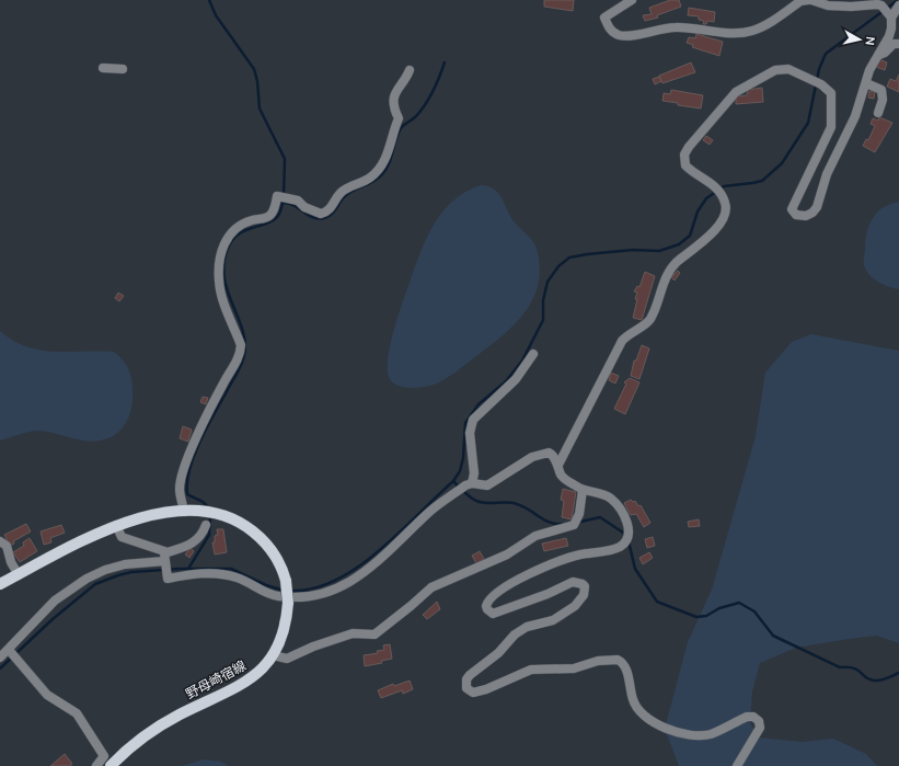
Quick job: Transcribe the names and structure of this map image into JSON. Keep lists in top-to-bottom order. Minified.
{"streets":{"main road":["野母崎宿線"]},"north":"right"}
